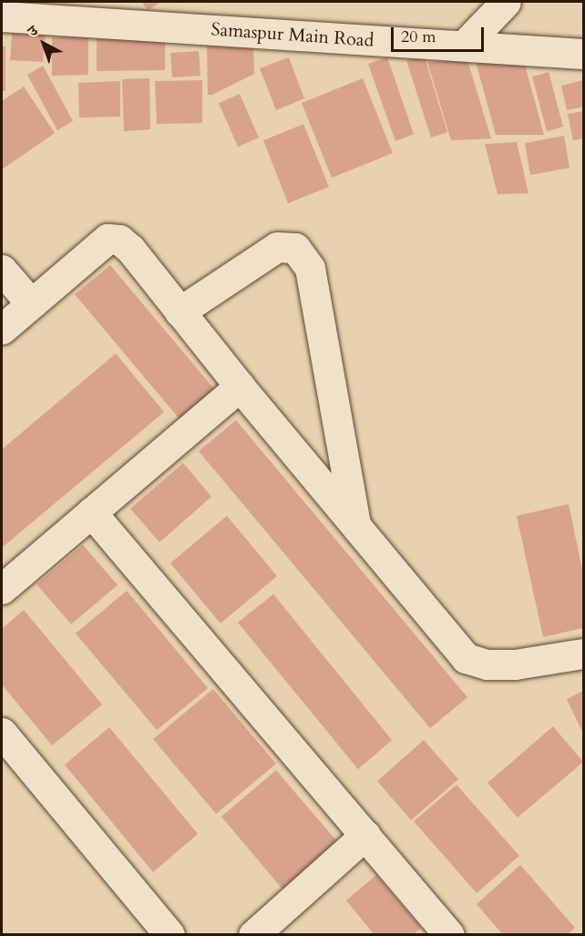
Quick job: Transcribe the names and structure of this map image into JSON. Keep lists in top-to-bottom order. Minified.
{"streets":{"street":["Samaspur Main Road"]},"scale_bar":"20 m","north":"top left"}
